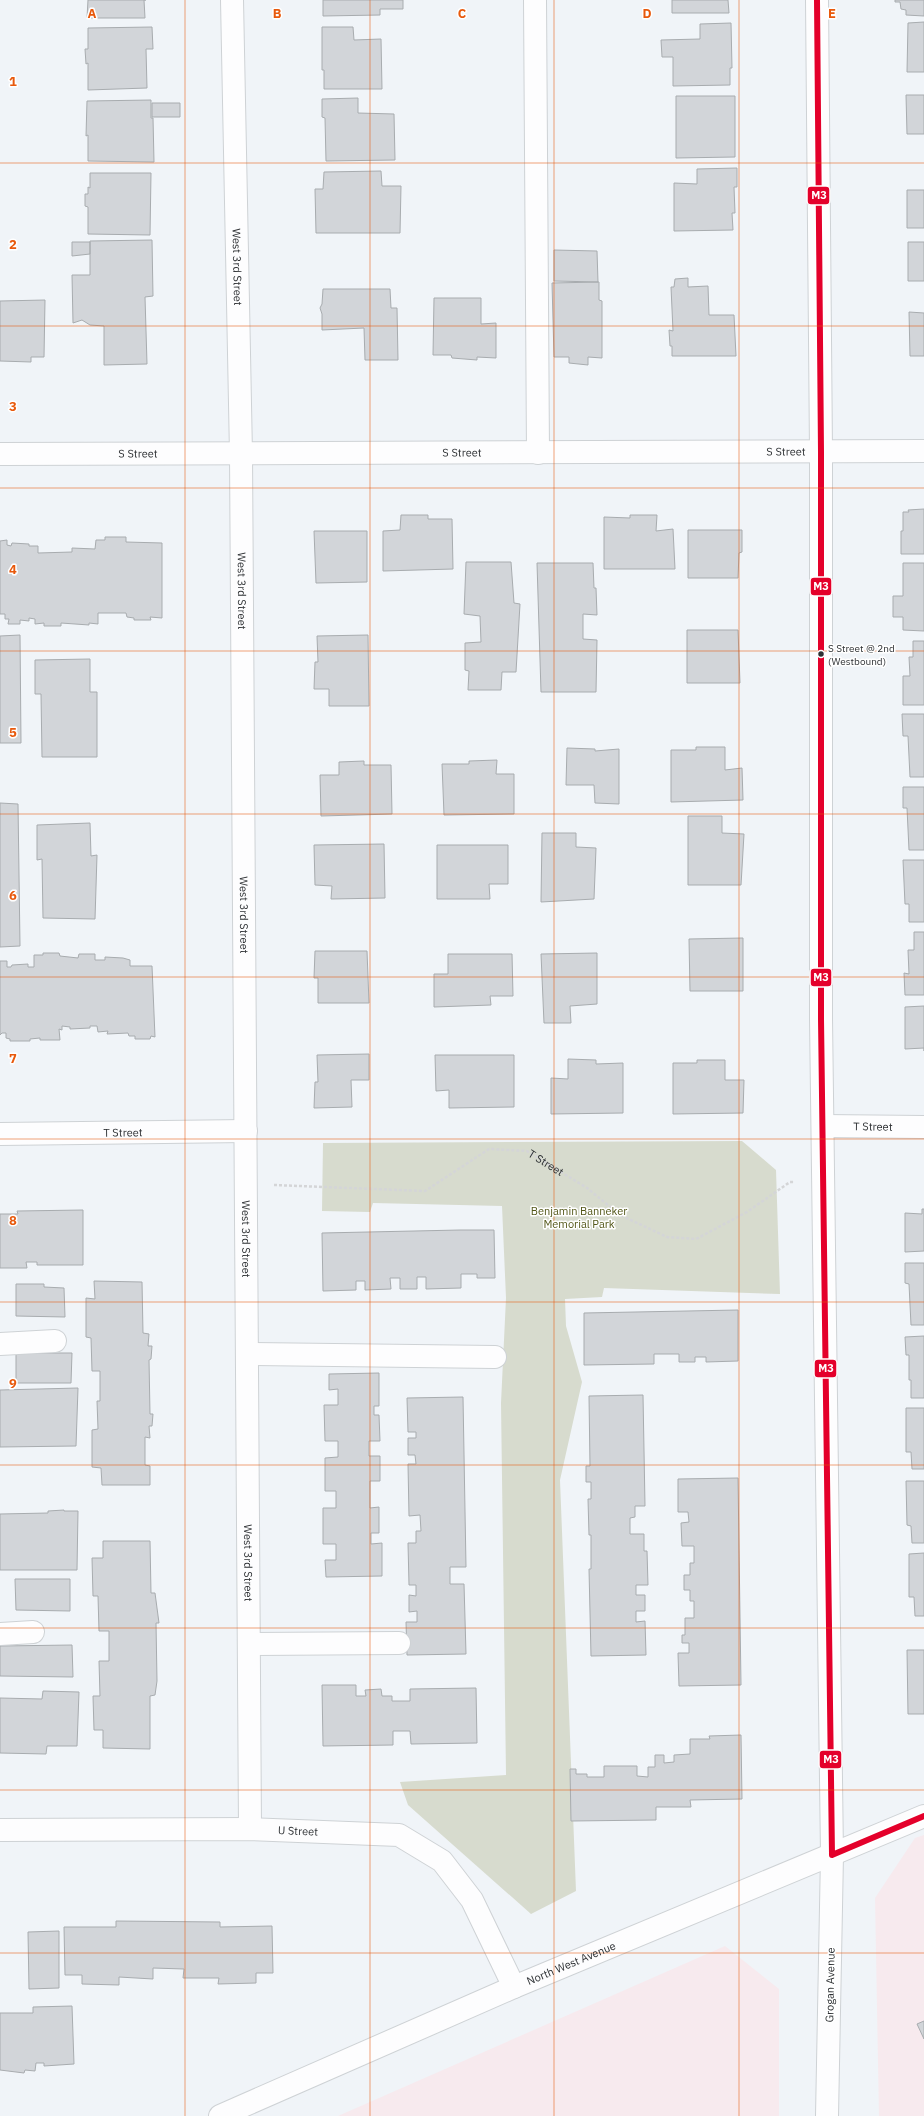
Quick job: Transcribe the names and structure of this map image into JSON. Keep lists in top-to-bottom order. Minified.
{"streets":{"street":["West 3rd Street","S Street","T Street","U Street","North West Avenue","Grogan Avenue"]},"crossings":[["West 3rd Street","S Street"],["West 3rd Street","T Street"],["West 3rd Street","U Street"],["S Street","Grogan Avenue"],["T Street","Grogan Avenue"],["U Street","North West Avenue"],["North West Avenue","Grogan Avenue"]],"parks":["Benjamin Banneker Memorial Park"],"places":["S Street @ 2nd (Westbound)"],"lines":["transit line M3"],"grid":{"columns":["A","B","C","D","E"],"rows":["1","2","3","4","5","6","7","8","9"]}}
